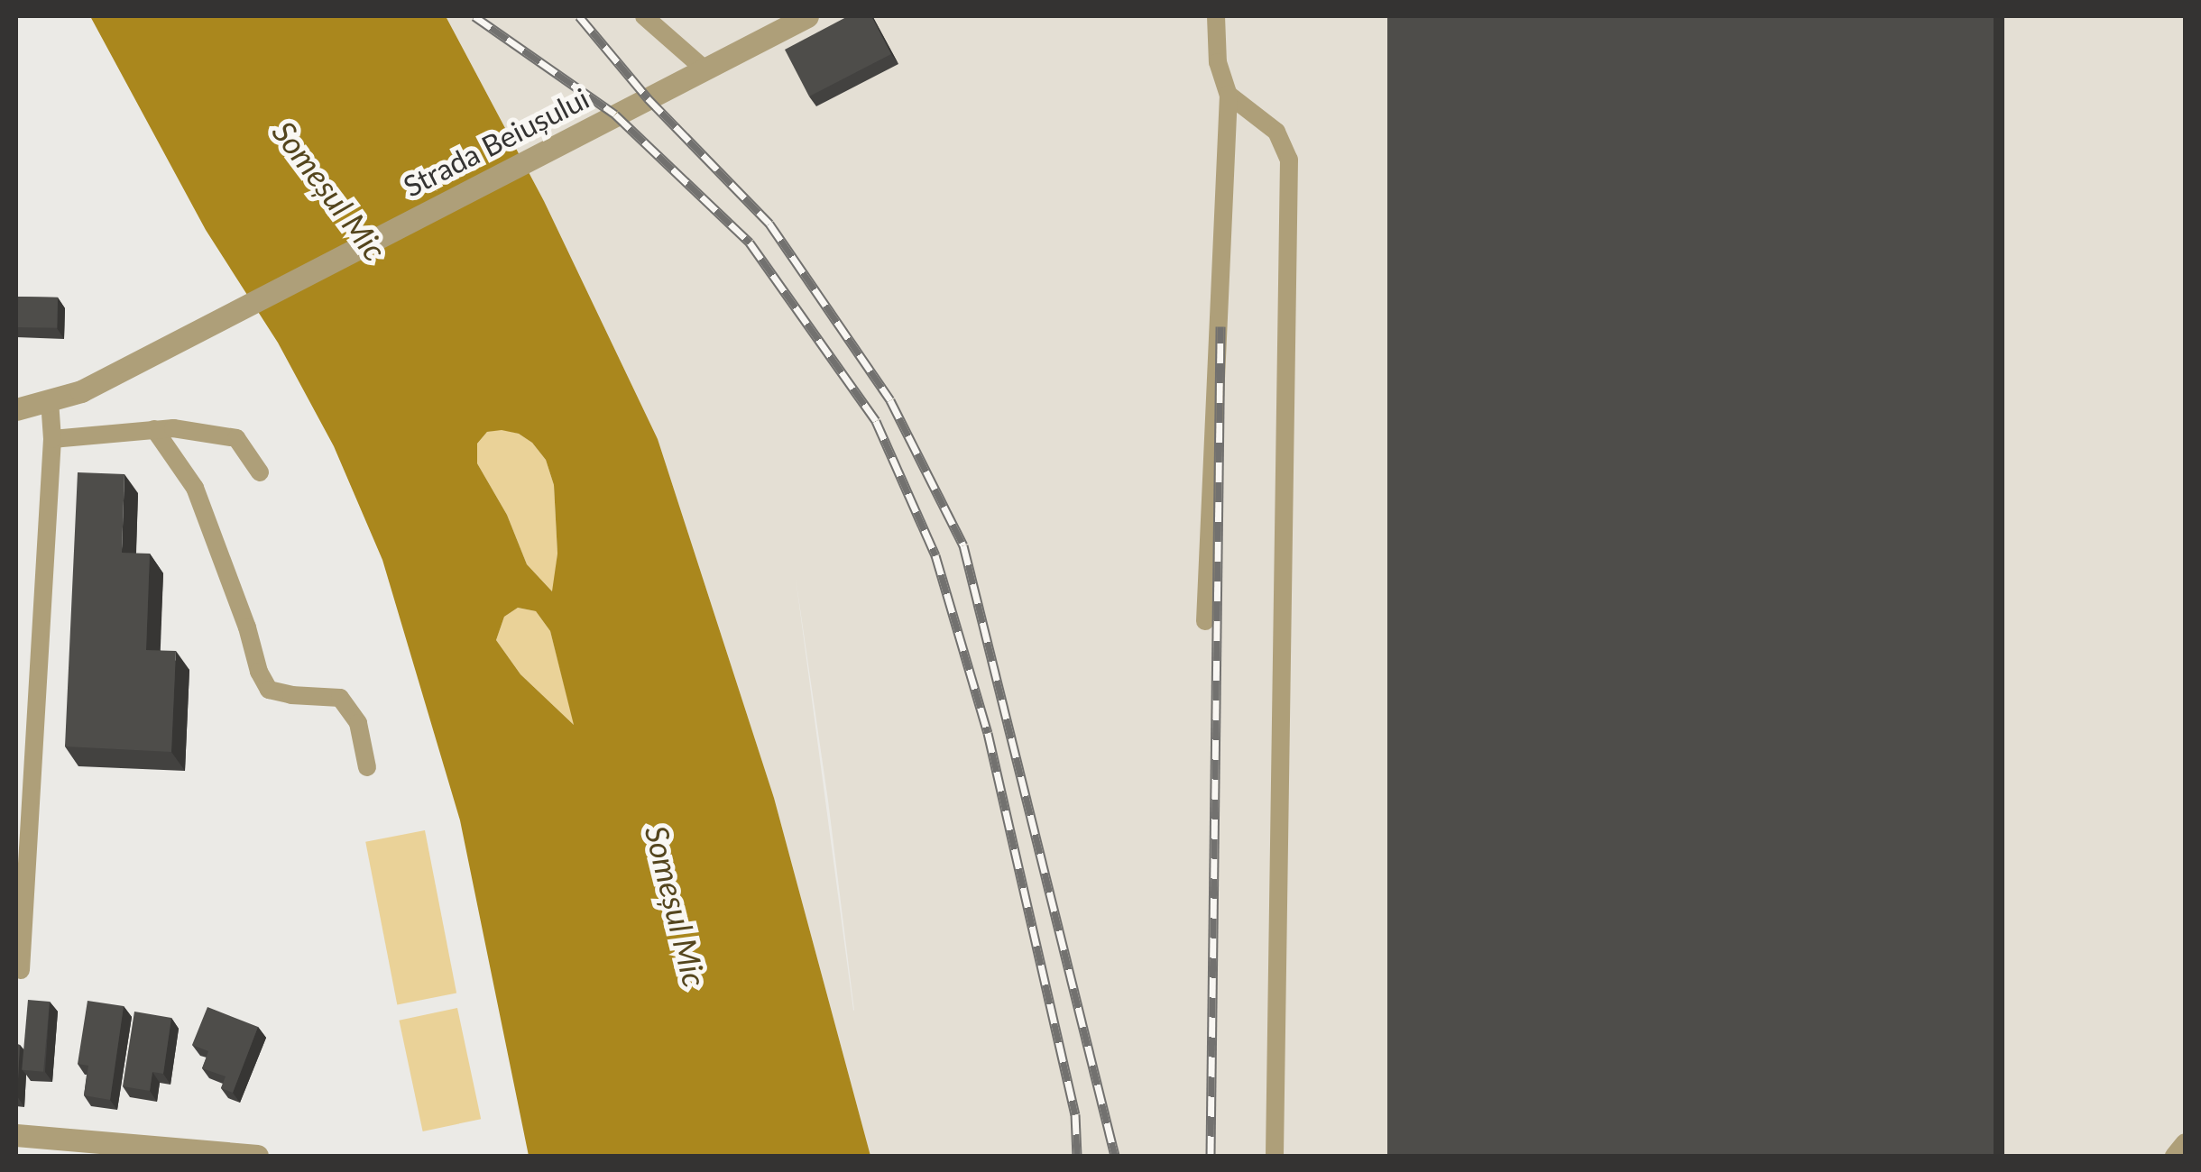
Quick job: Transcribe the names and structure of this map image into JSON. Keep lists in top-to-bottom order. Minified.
{"streets":{"street":["Strada Beiușului"]},"water":["Someșul Mic"]}
